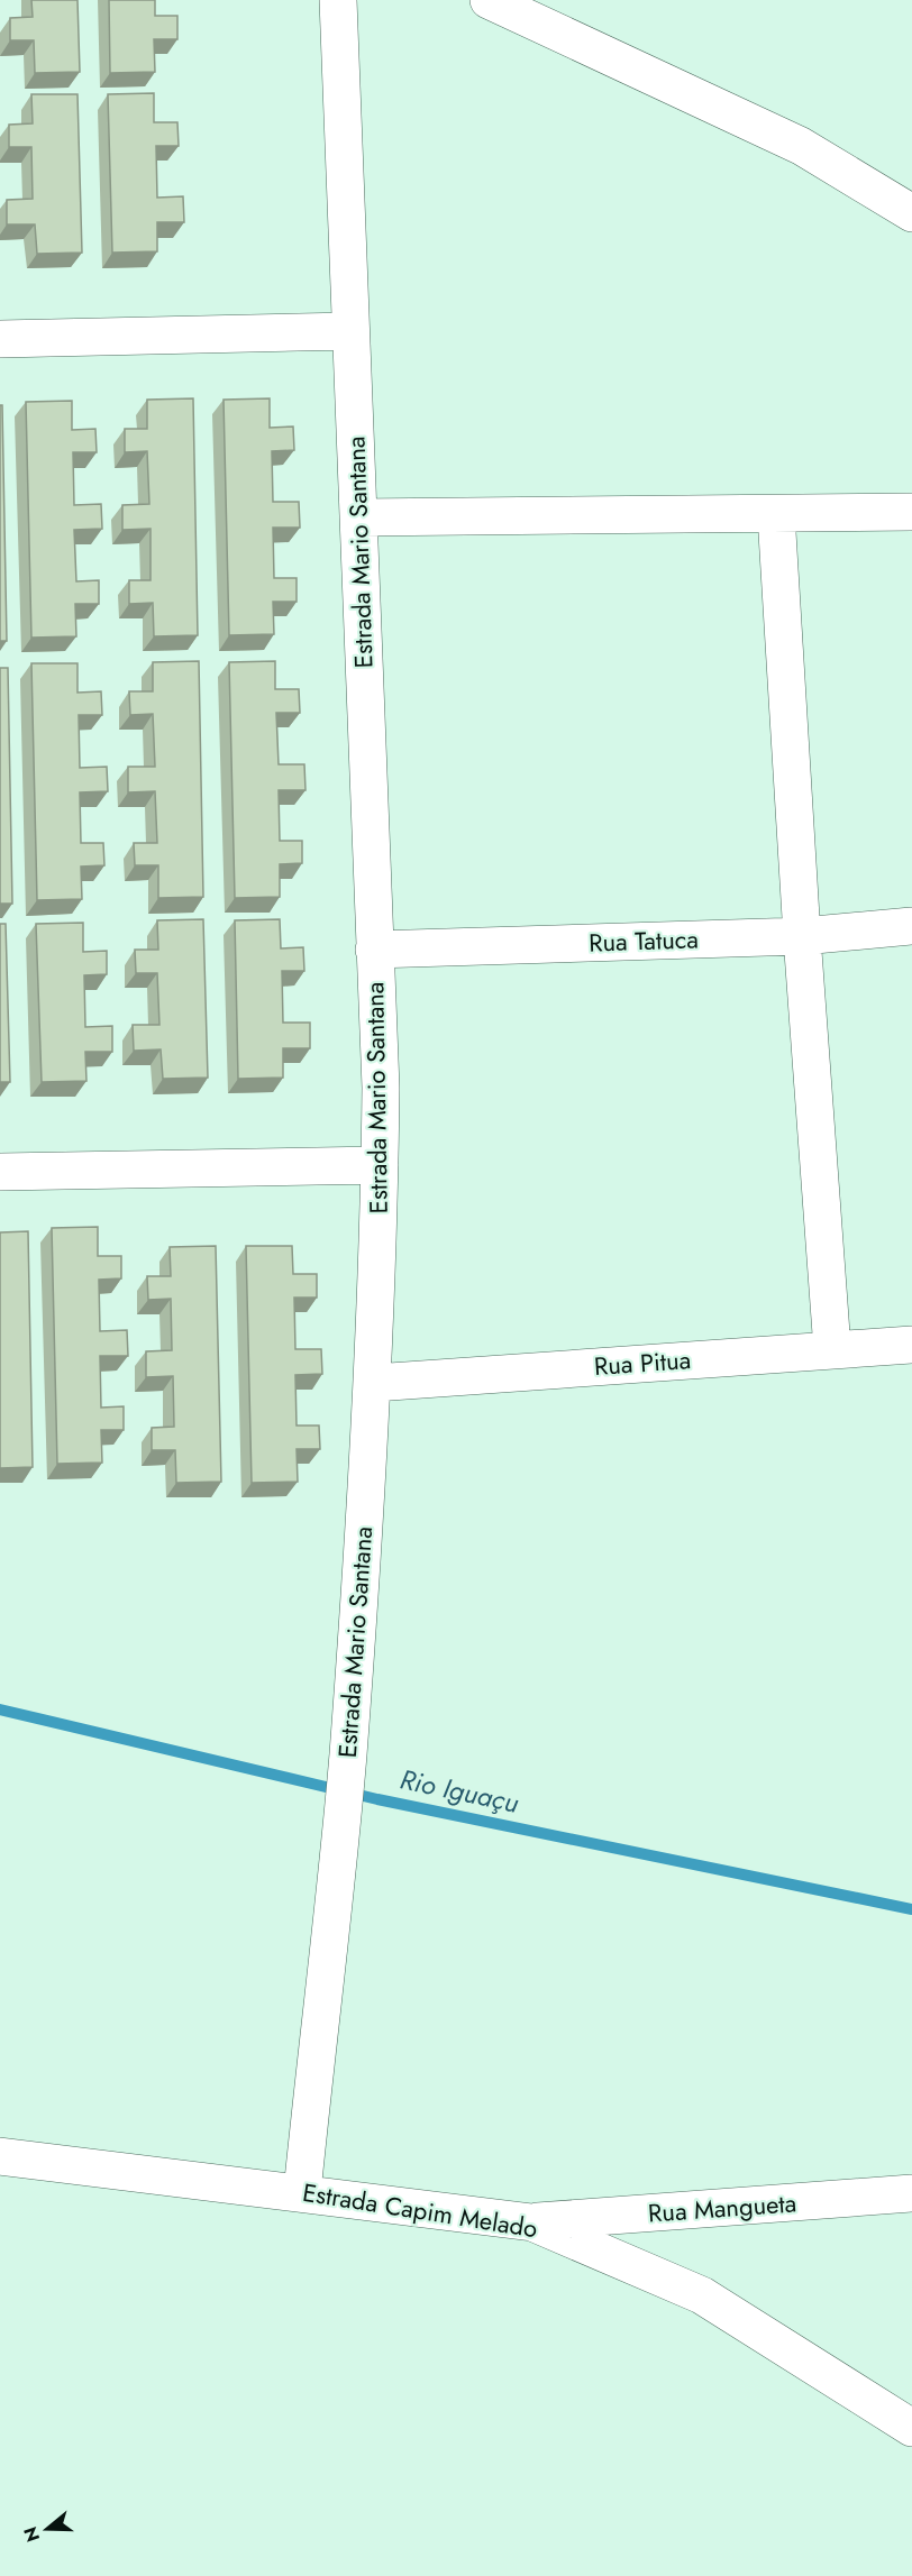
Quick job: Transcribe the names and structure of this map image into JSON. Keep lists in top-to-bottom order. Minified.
{"streets":{"street":["Estrada Mario Santana","Rua Tatuca","Rua Pitua","Rua Mangueta","Estrada Capim Melado"]},"crossings":[["Estrada Mario Santana","Rua Tatuca"],["Estrada Mario Santana","Rua Pitua"],["Estrada Mario Santana","Estrada Capim Melado"],["Rua Mangueta","Estrada Capim Melado"]],"water":["Rio Iguaçu"],"north":"left"}
